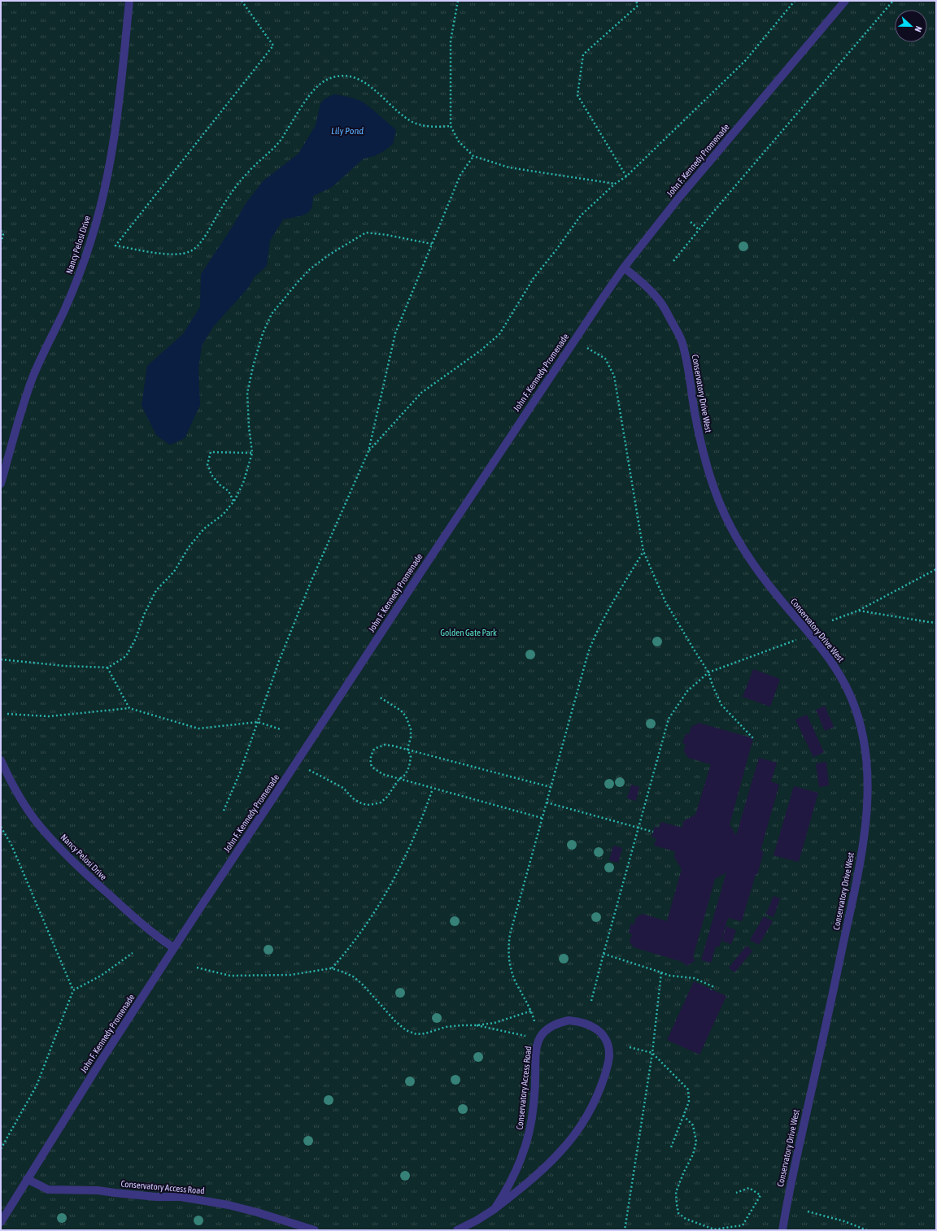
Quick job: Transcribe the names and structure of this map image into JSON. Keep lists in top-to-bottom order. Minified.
{"streets":{"street":["John F. Kennedy Promenade","Nancy Pelosi Drive","Conservatory Drive West","Conservatory Access Road"]},"crossings":[["John F. Kennedy Promenade","Nancy Pelosi Drive"],["John F. Kennedy Promenade","Conservatory Drive West"],["John F. Kennedy Promenade","Conservatory Access Road"]],"water":["Lily Pond"],"parks":["Golden Gate Park"],"north":"right"}
